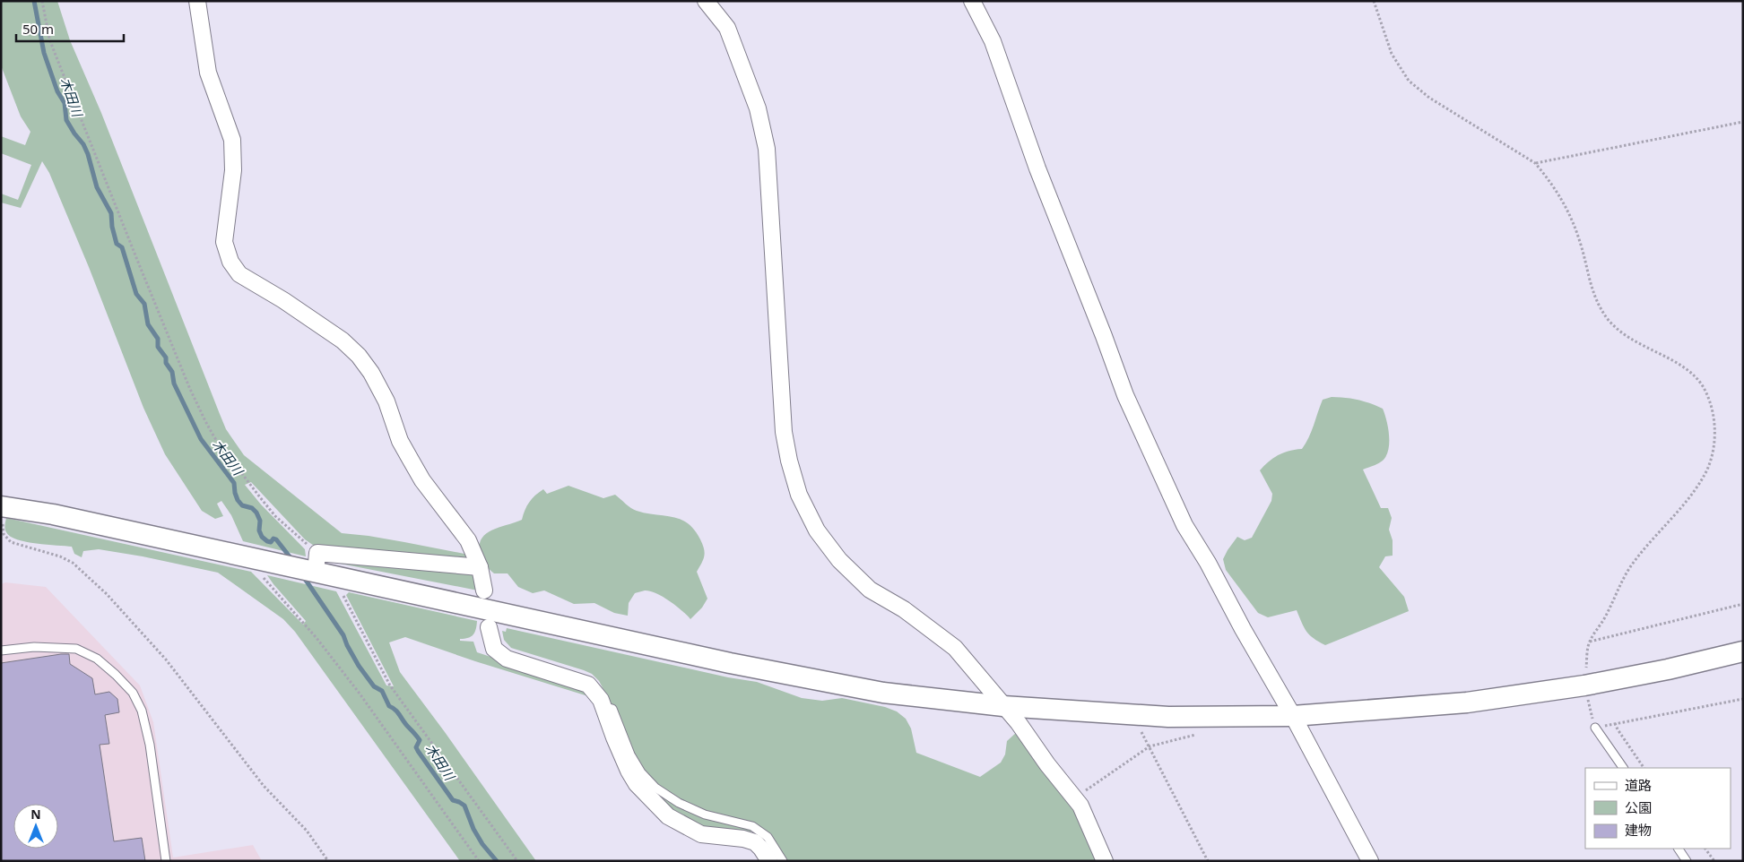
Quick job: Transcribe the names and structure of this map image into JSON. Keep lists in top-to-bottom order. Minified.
{"water":["木田川"],"legend":["道路","公園","建物"],"scale_bar":"50 m","north":"top"}
